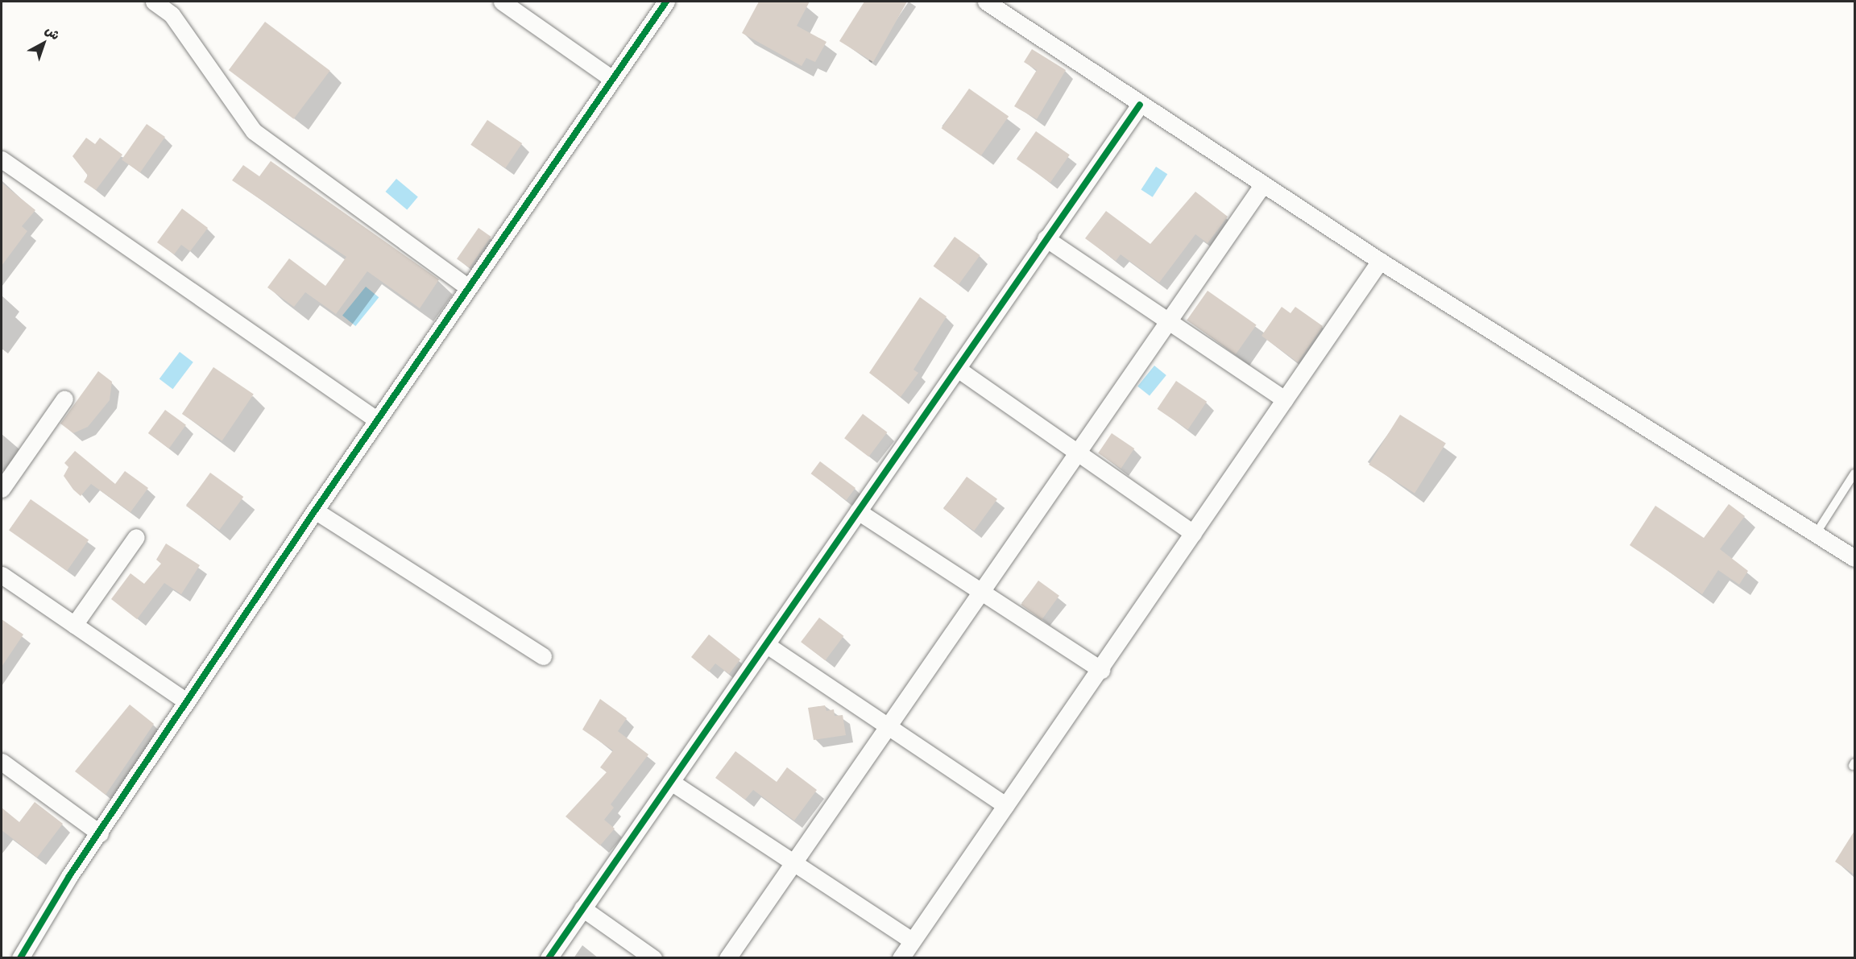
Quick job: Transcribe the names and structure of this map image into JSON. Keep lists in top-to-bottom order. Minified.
{"north":"top right"}
